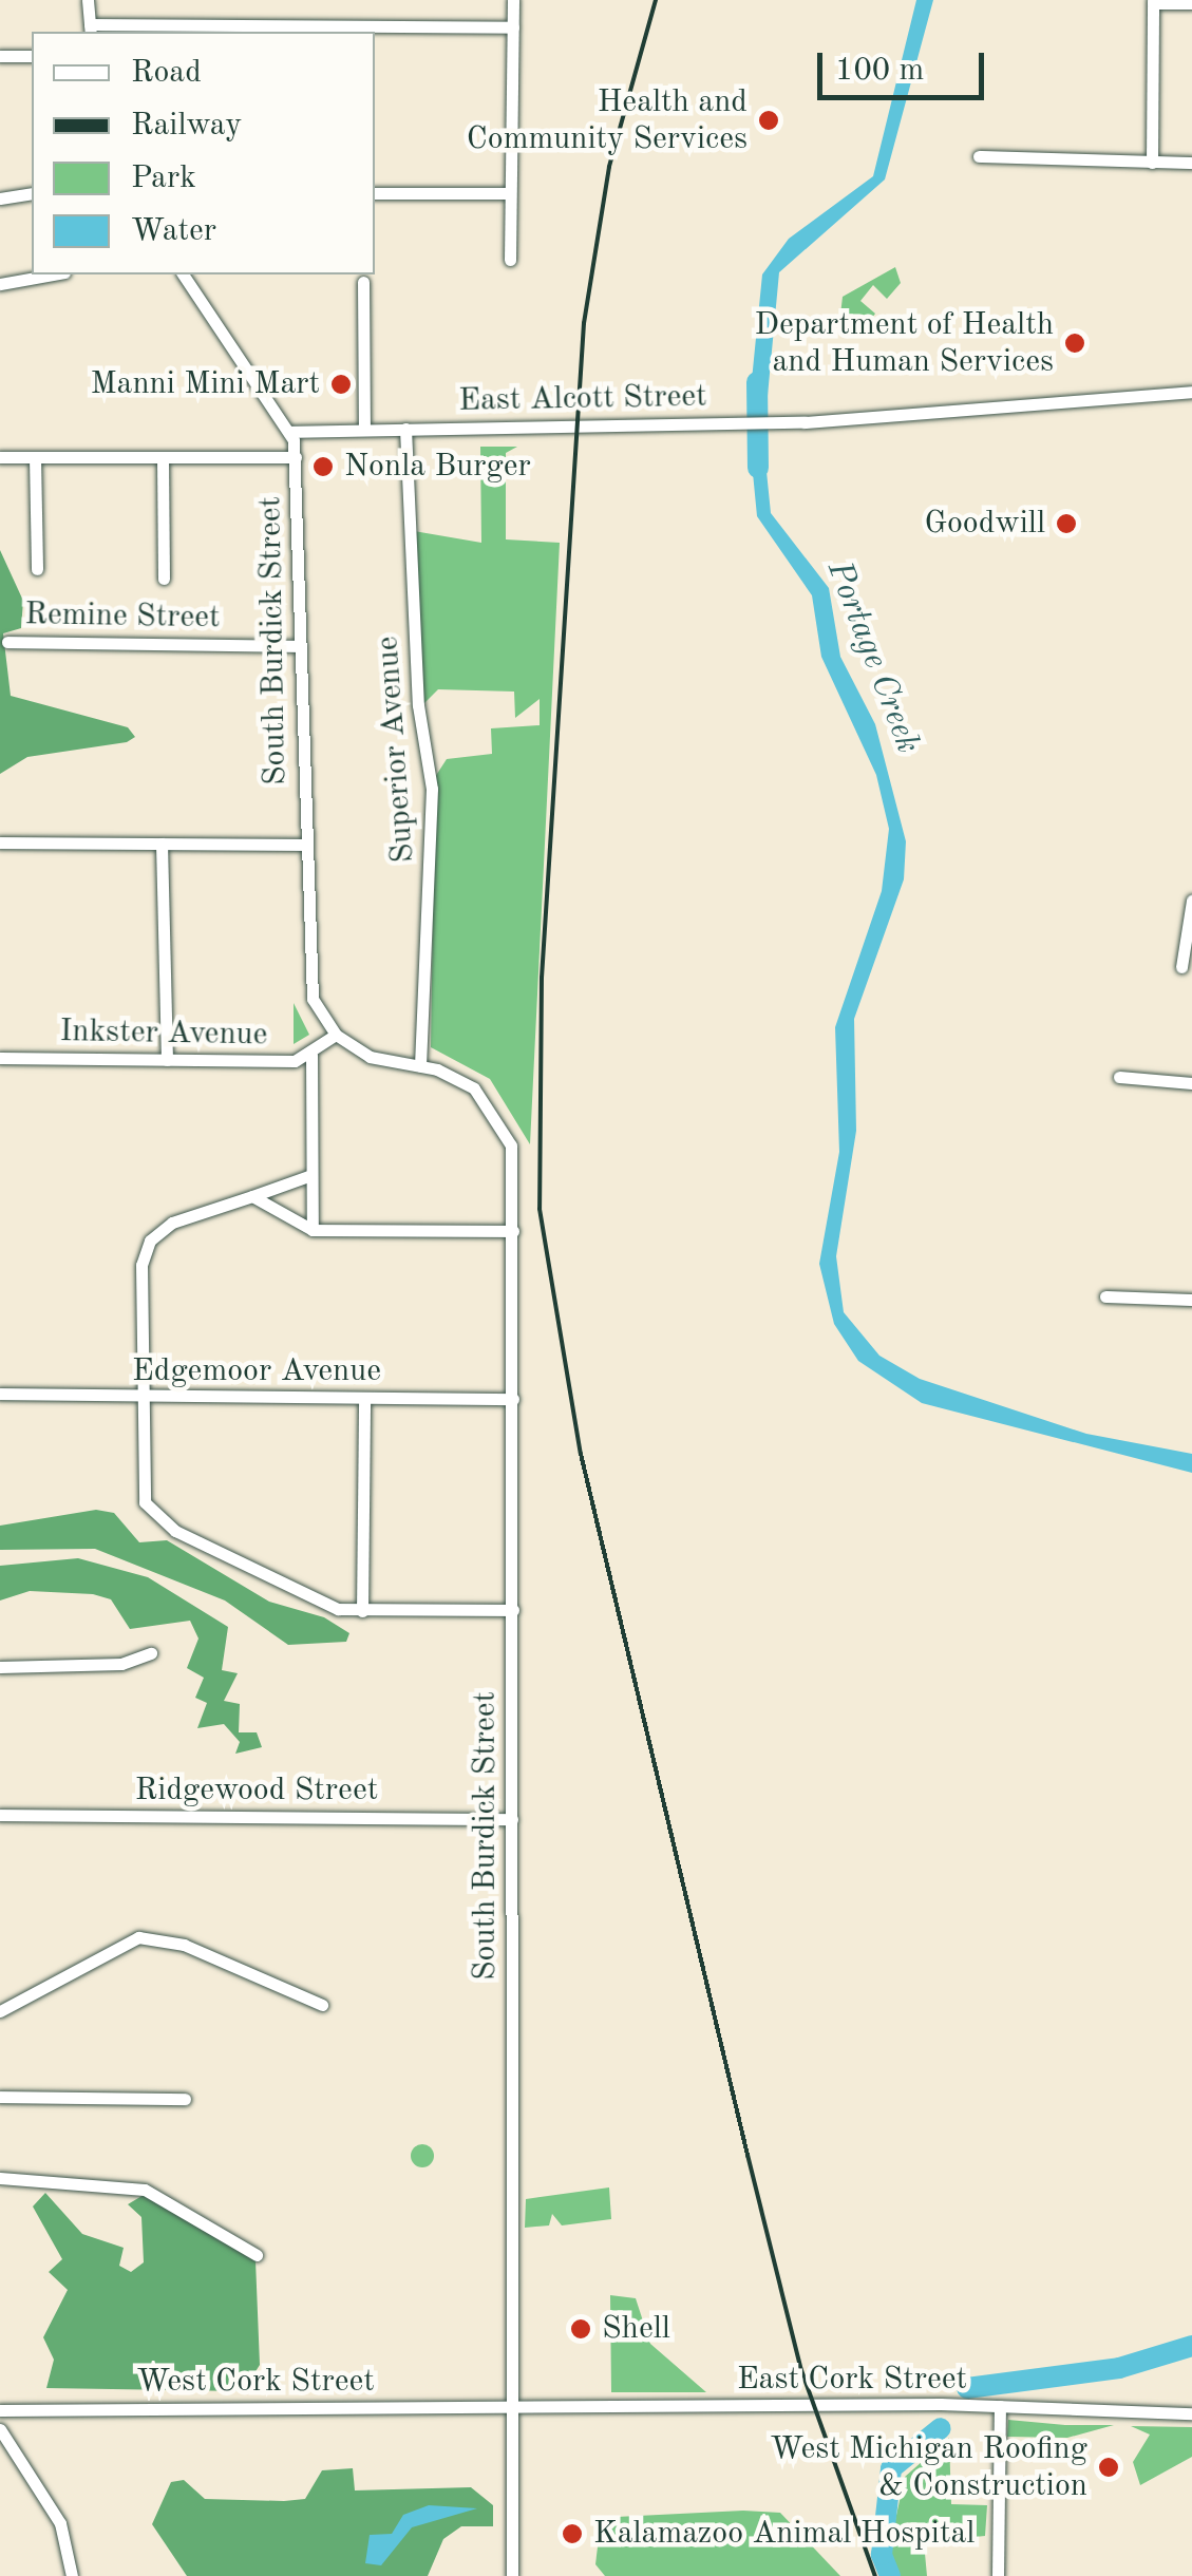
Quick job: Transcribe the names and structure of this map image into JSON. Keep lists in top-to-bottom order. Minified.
{"streets":{"street":["East Alcott Street","Remine Street","South Burdick Street","Superior Avenue","Inkster Avenue","Edgemoor Avenue","Ridgewood Street","East Cork Street","West Cork Street"]},"crossings":[["East Alcott Street","South Burdick Street"],["East Alcott Street","Superior Avenue"],["Remine Street","South Burdick Street"],["South Burdick Street","Superior Avenue"],["South Burdick Street","Inkster Avenue"],["South Burdick Street","Edgemoor Avenue"],["South Burdick Street","Ridgewood Street"],["South Burdick Street","East Cork Street"],["South Burdick Street","West Cork Street"],["East Cork Street","West Cork Street"]],"water":["Portage Creek"],"places":["Health and Community Services","Department of Health and Human Services","Manni Mini Mart","Nonla Burger","Goodwill","Shell","West Michigan Roofing & Construction","Kalamazoo Animal Hospital"],"legend":["Road","Railway","Park","Water"],"scale_bar":"100 m"}
